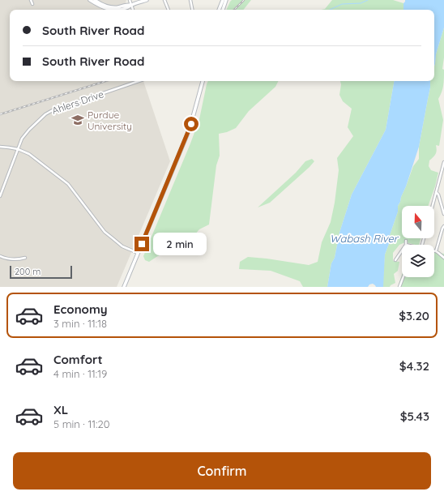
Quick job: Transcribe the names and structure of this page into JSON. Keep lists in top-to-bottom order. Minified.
{"streets":{"street":["Ahlers Drive"]},"water":["Wabash River"],"places":{"school or university":["Purdue University"]},"scale_bar":"200 m","north":"top","page":{"banner":["South River Road","South River Road"],"bubble":"2 min","scale":"200 m","list":[{"name":"Economy","note":"3 min · 11:18","value":"$3.20"},{"name":"Comfort","note":"4 min · 11:19","value":"$4.32"},{"name":"XL","note":"5 min · 11:20","value":"$5.43"}],"buttons":"Confirm"}}
